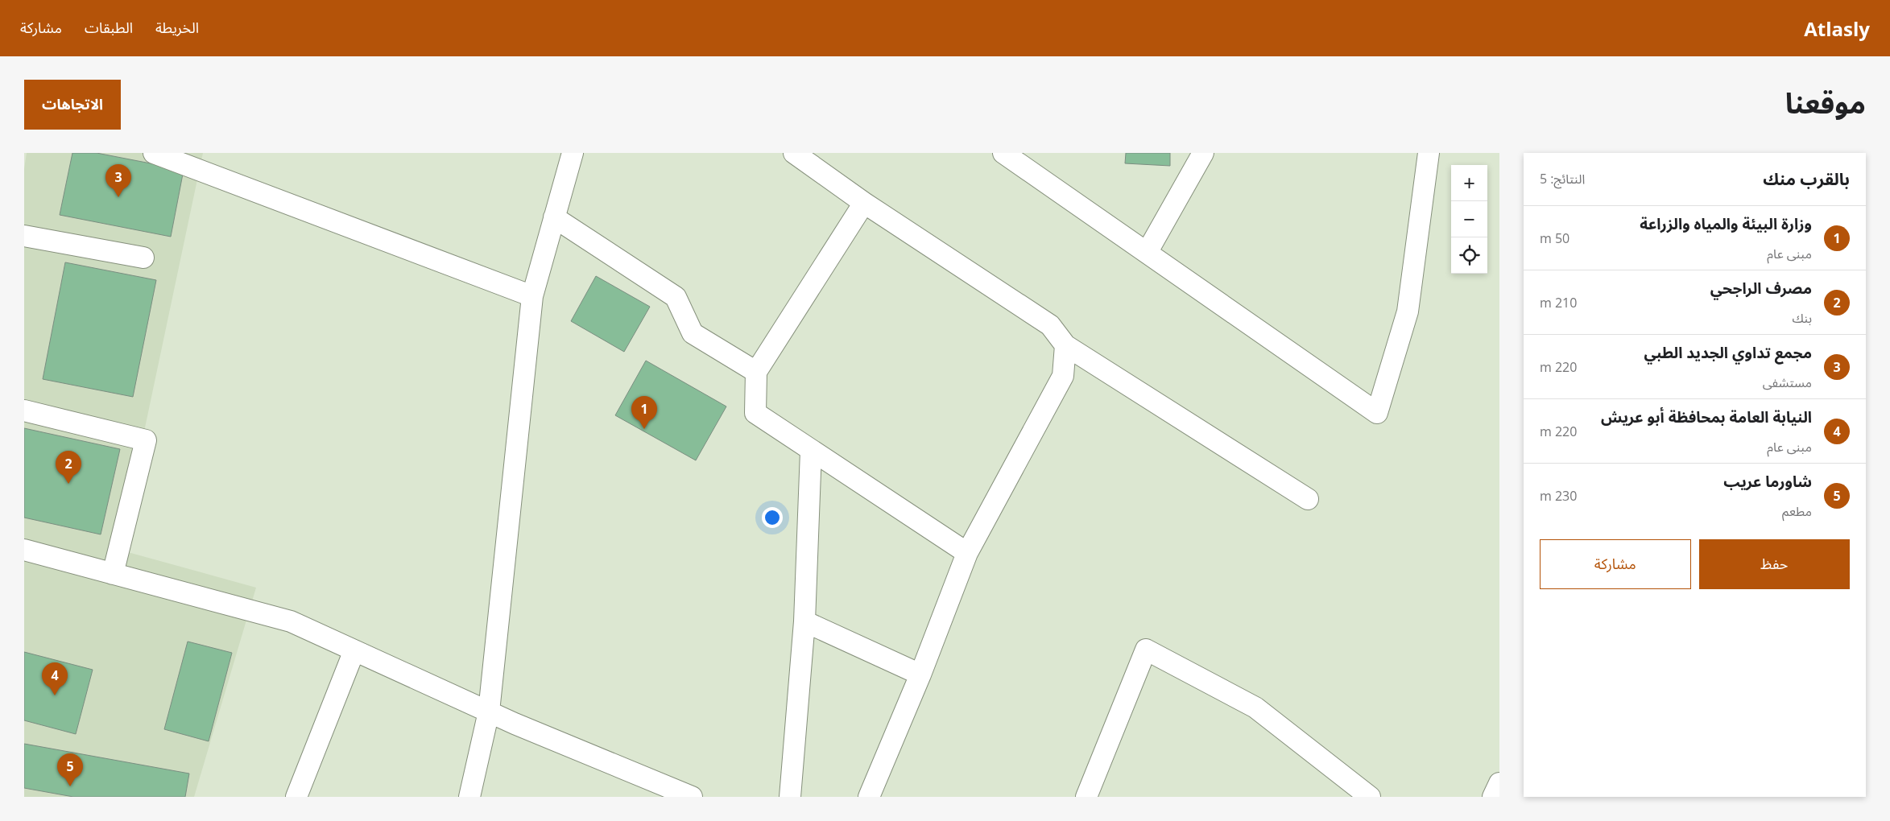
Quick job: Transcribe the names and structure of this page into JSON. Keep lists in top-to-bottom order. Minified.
{"page":{"header":"Atlasly","nav":["الخريطة","الطبقات","مشاركة"],"title":"موقعنا","buttons":["الاتجاهات",["حفظ","مشاركة"]],"heading":["بالقرب منك","النتائج: 5"],"pins":["3","1","2","4","5"],"map_buttons":["+","−"],"list":[{"mark":"1","name":"وزارة البيئة والمياه والزراعة","note":"مبنى عام","value":"50 m"},{"mark":"2","name":"مصرف الراجحي","note":"بنك","value":"210 m"},{"mark":"3","name":"مجمع تداوي الجديد الطبي","note":"مستشفى","value":"220 m"},{"mark":"4","name":"النيابة العامة بمحافظة أبو عريش","note":"مبنى عام","value":"220 m"},{"mark":"5","name":"شاورما عريب","note":"مطعم","value":"230 m"}]}}
